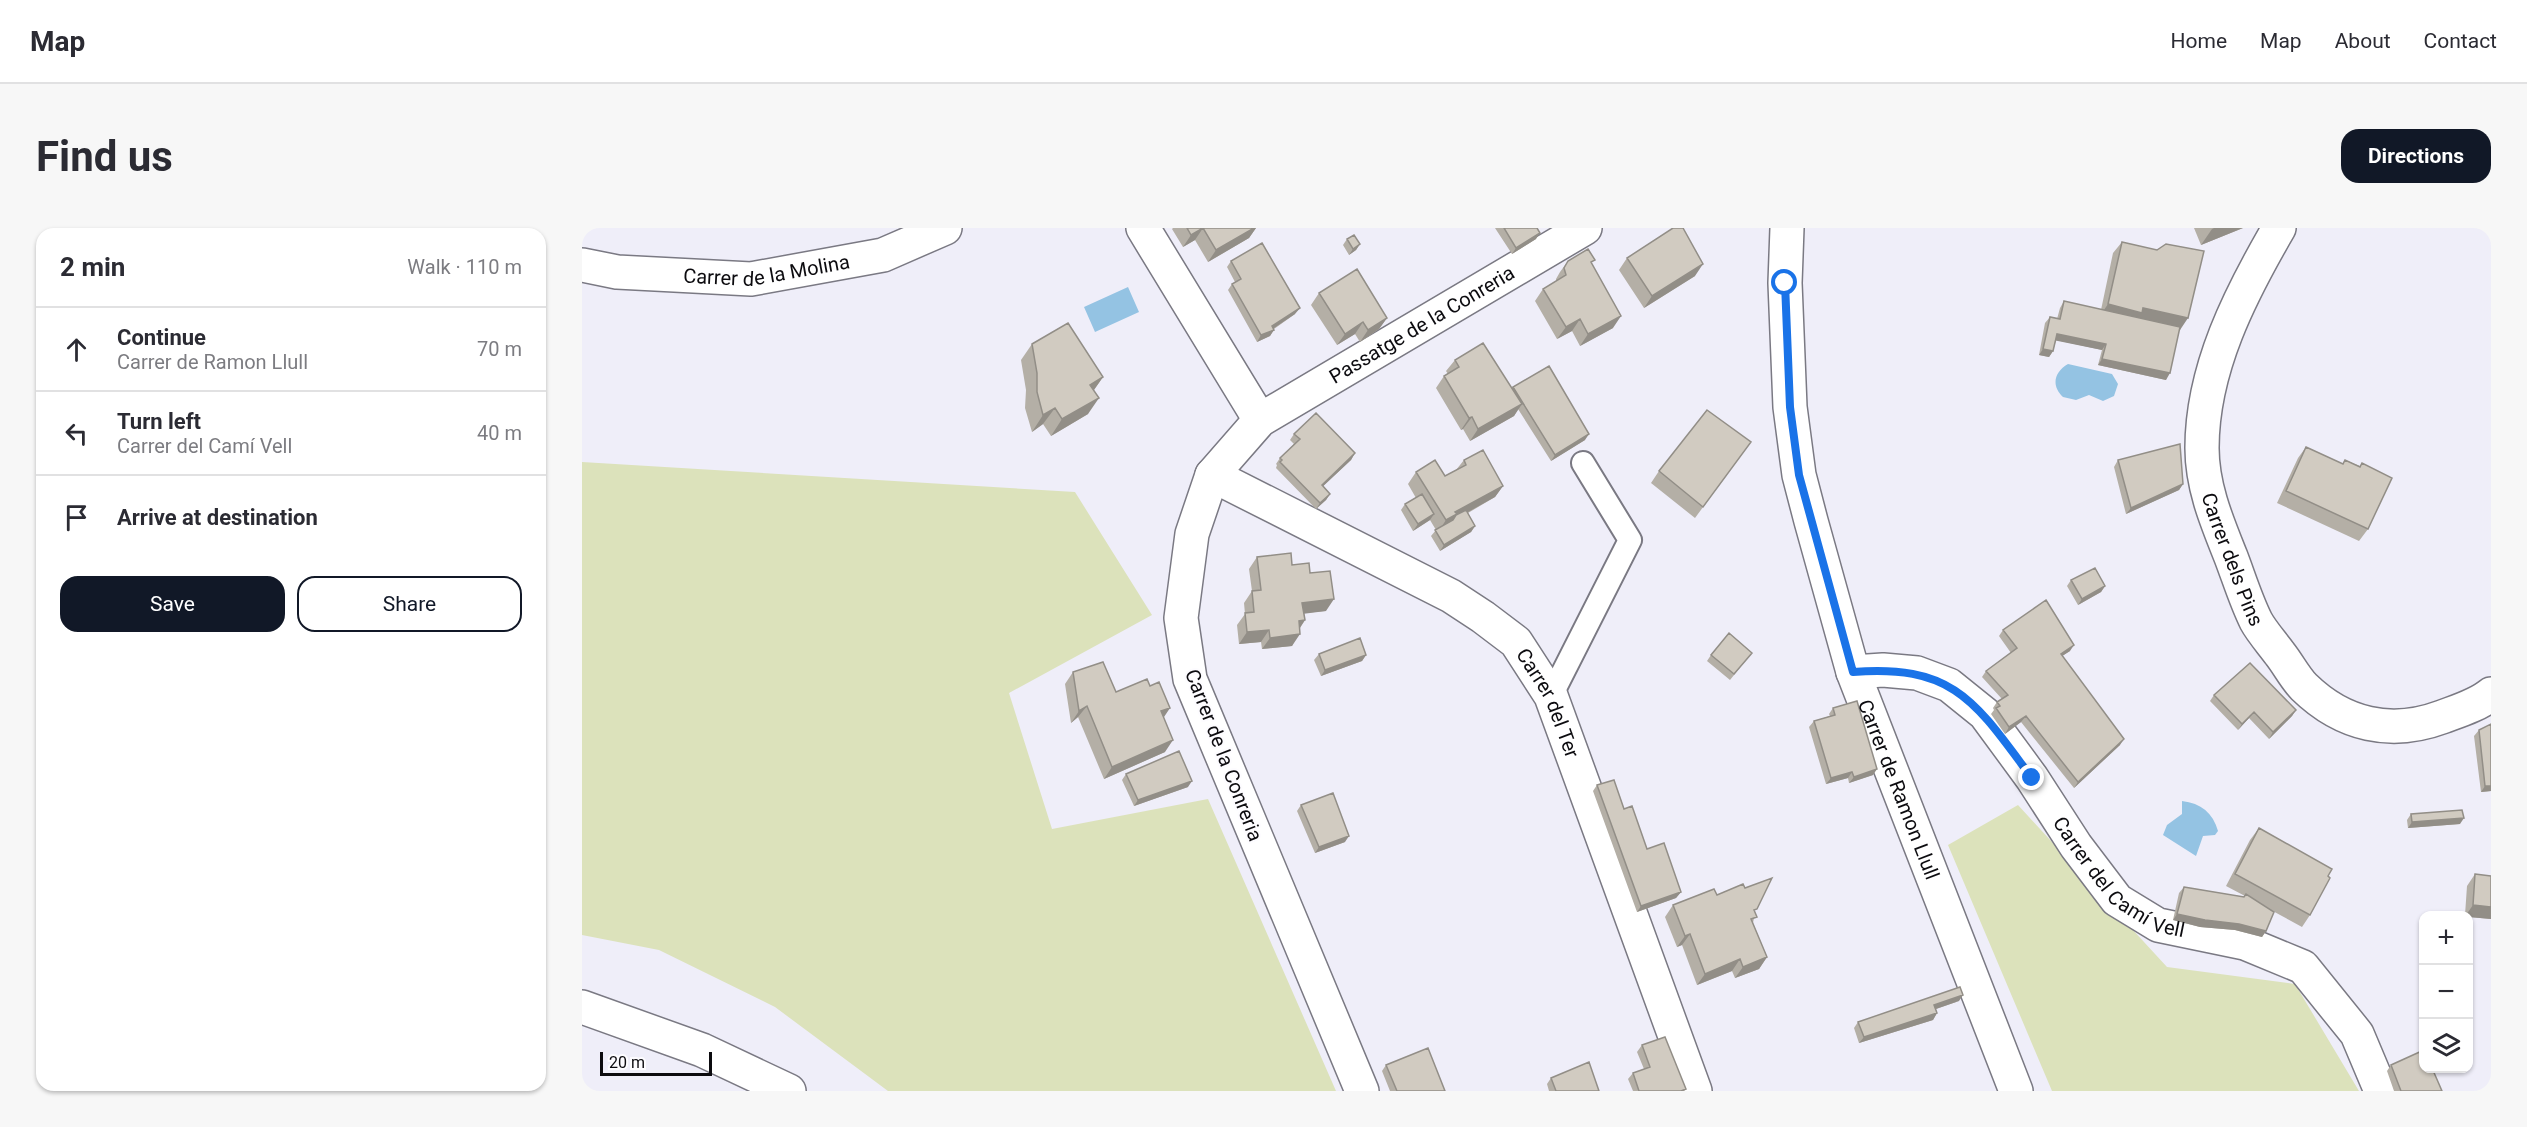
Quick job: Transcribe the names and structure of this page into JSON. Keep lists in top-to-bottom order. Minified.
{"streets":{"main road":["Carrer de la Molina","Passatge de la Conreria","Carrer dels Pins","Carrer del Ter","Carrer de la Conreria","Carrer de Ramon Llull","Carrer del Camí Vell"]},"crossings":[["Passatge de la Conreria","Carrer de la Conreria"],["Carrer del Ter","Carrer de la Conreria"],["Carrer de Ramon Llull","Carrer del Camí Vell"]],"scale_bar":"20 m","page":{"header":"Map","nav":["Home","Map","About","Contact"],"buttons":["Directions",["Save","Share"]],"title":"Find us","heading":["2 min","Walk · 110 m"],"list":[["Continue","Carrer de Ramon Llull","70 m"],["Turn left","Carrer del Camí Vell","40 m"],"Arrive at destination"],"map_buttons":["+","−"],"scale":"20 m"}}
